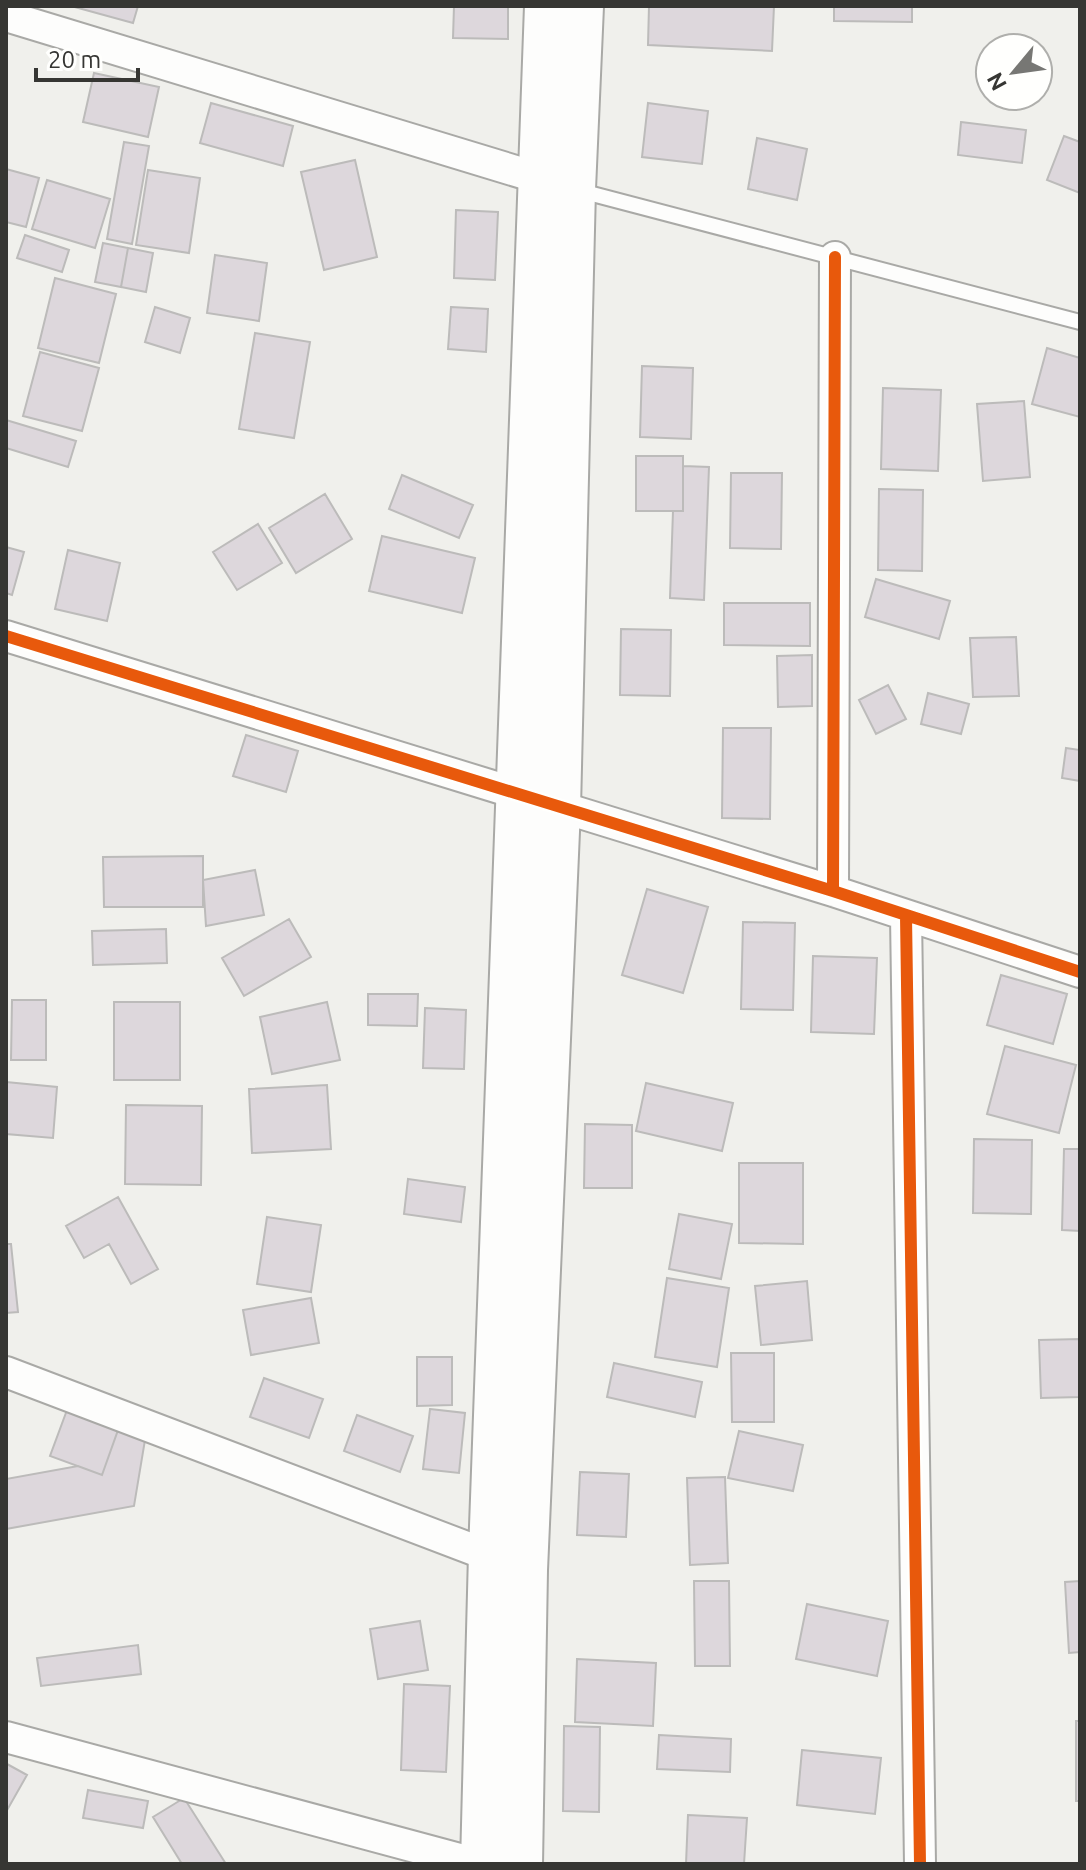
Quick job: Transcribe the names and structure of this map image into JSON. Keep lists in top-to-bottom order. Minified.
{"scale_bar":"20 m","north":"bottom left"}
